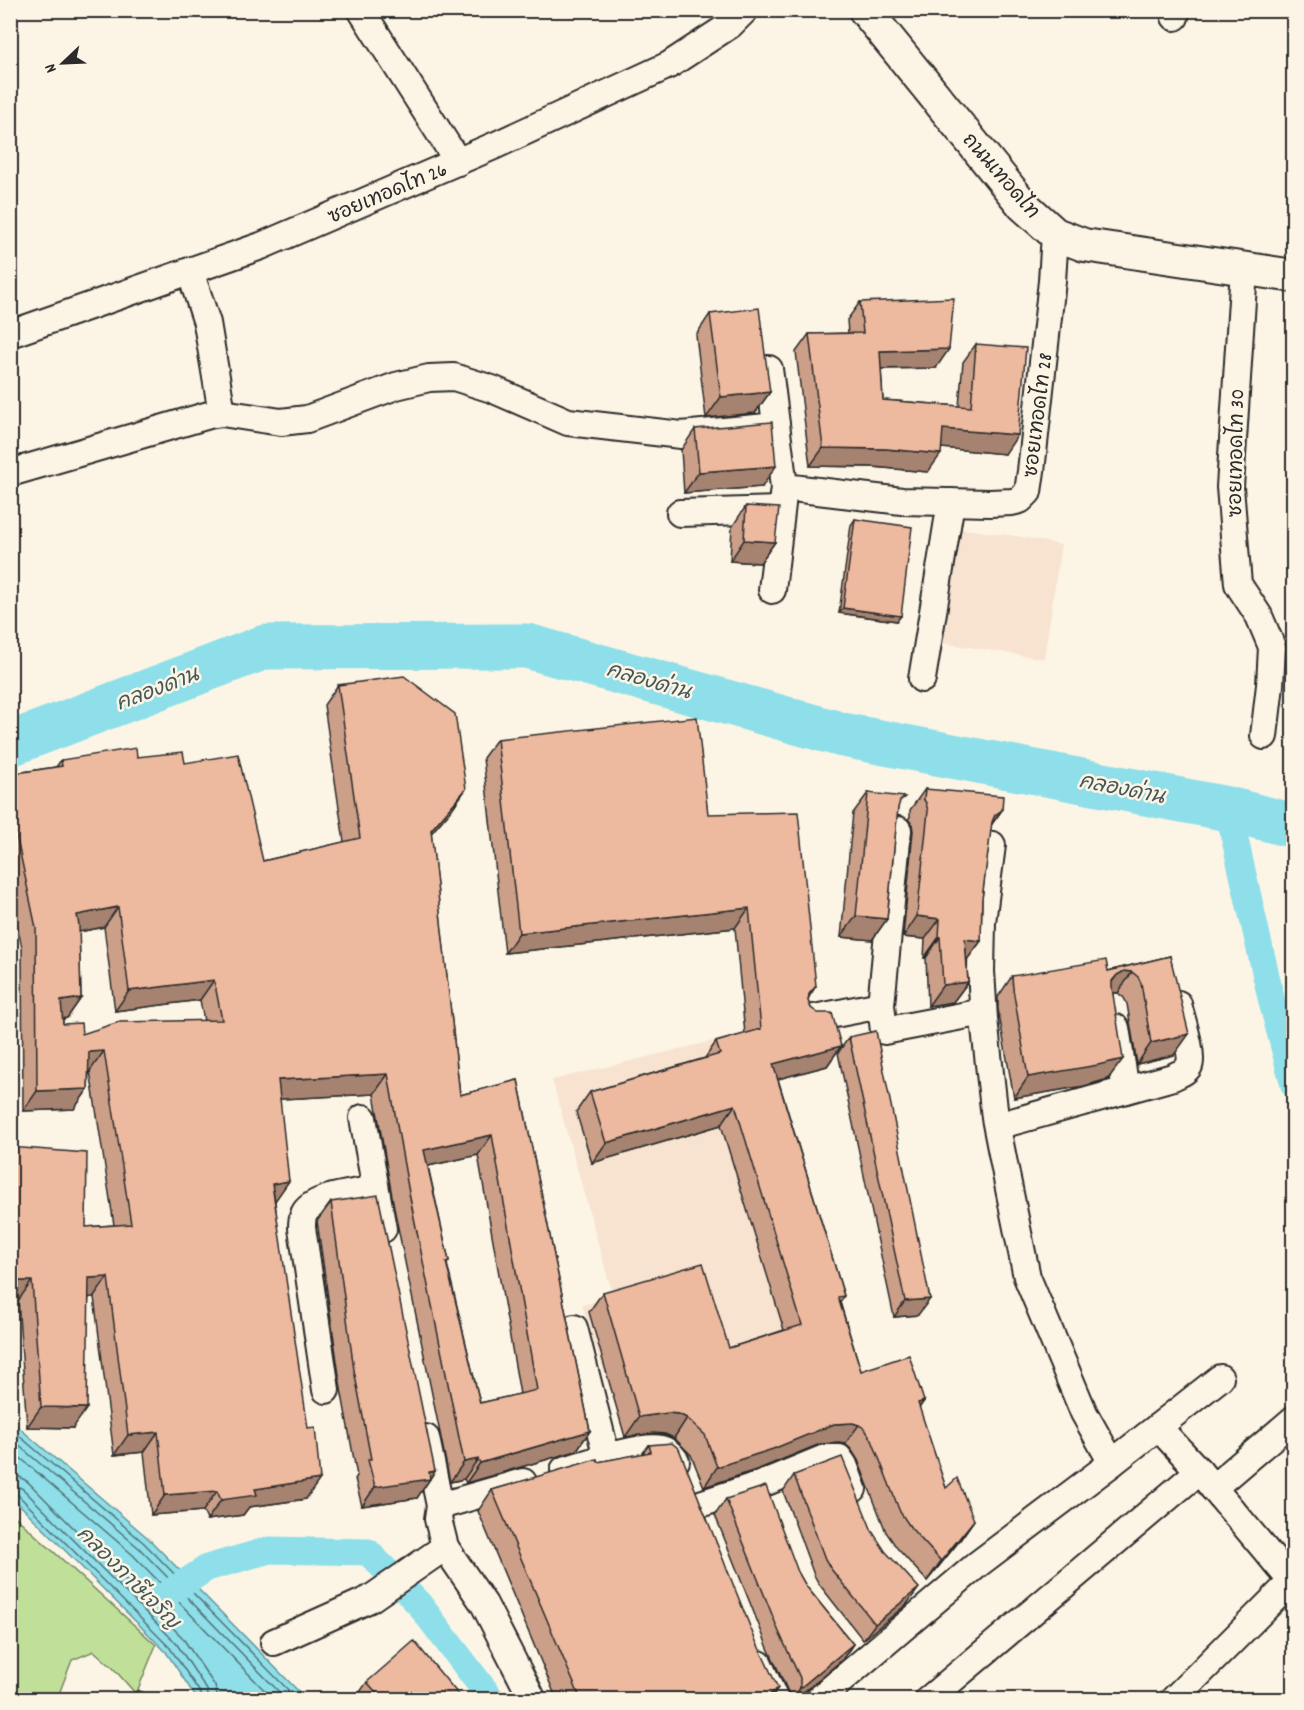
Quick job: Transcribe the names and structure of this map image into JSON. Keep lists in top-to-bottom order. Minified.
{"streets":{"main road":["ถนนเทอดไท"],"street":["ซอยเทอดไท 26","ซอยเทอดไท 28","ซอยเทอดไท 30"]},"crossings":[["ถนนเทอดไท","ซอยเทอดไท 28"],["ถนนเทอดไท","ซอยเทอดไท 30"]],"water":["คลองด่าน","คลองภาษีเจริญ"],"north":"bottom left"}
